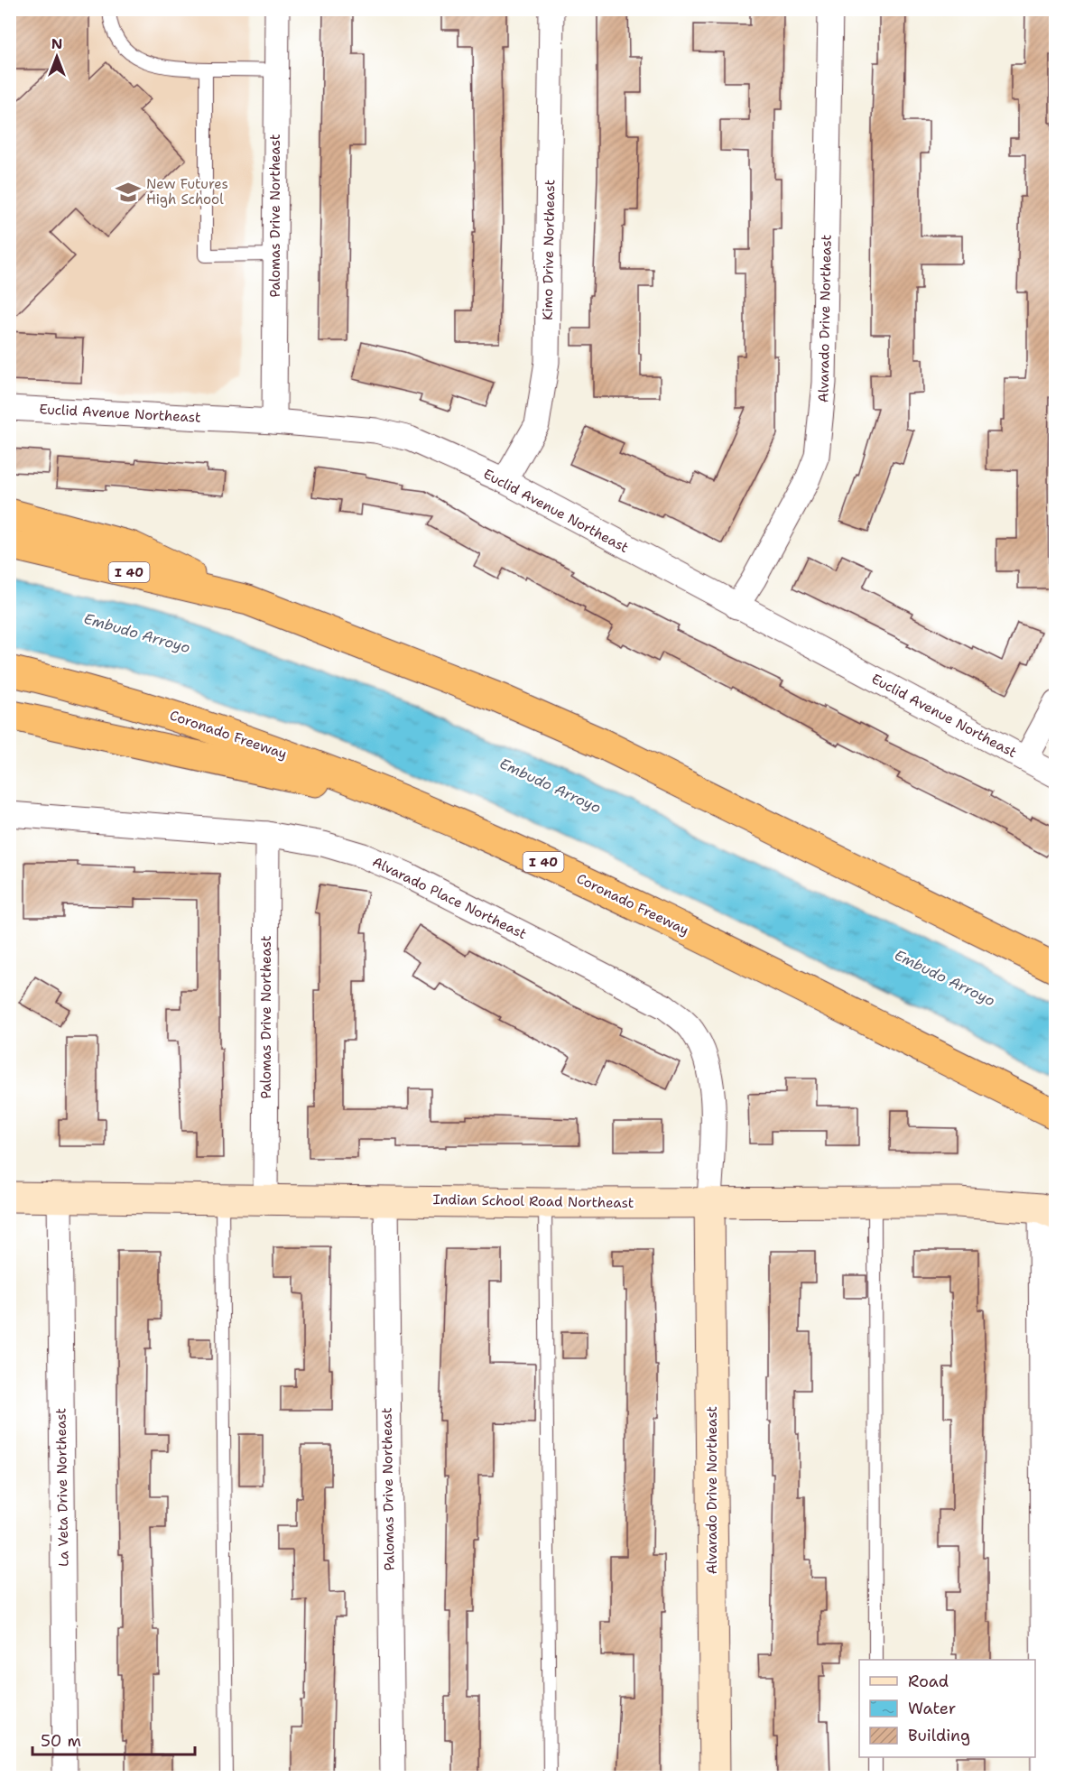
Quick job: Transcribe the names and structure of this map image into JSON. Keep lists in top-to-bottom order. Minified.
{"streets":{"highway":["I 40","Coronado Freeway"],"street":["Palomas Drive Northeast","Kimo Drive Northeast","Alvarado Drive Northeast","Euclid Avenue Northeast","Alvarado Place Northeast","Indian School Road Northeast","La Veta Drive Northeast"]},"crossings":[["Palomas Drive Northeast","Euclid Avenue Northeast"],["Palomas Drive Northeast","Alvarado Place Northeast"],["Palomas Drive Northeast","Indian School Road Northeast"],["Kimo Drive Northeast","Euclid Avenue Northeast"],["Alvarado Drive Northeast","Euclid Avenue Northeast"],["Alvarado Drive Northeast","Alvarado Place Northeast"],["Alvarado Drive Northeast","Indian School Road Northeast"],["Alvarado Place Northeast","Indian School Road Northeast"],["Indian School Road Northeast","La Veta Drive Northeast"]],"water":["Embudo Arroyo"],"places":{"school or university":["New Futures High School"]},"legend":["Road","Water","Building"],"scale_bar":"50 m","north":"top"}
